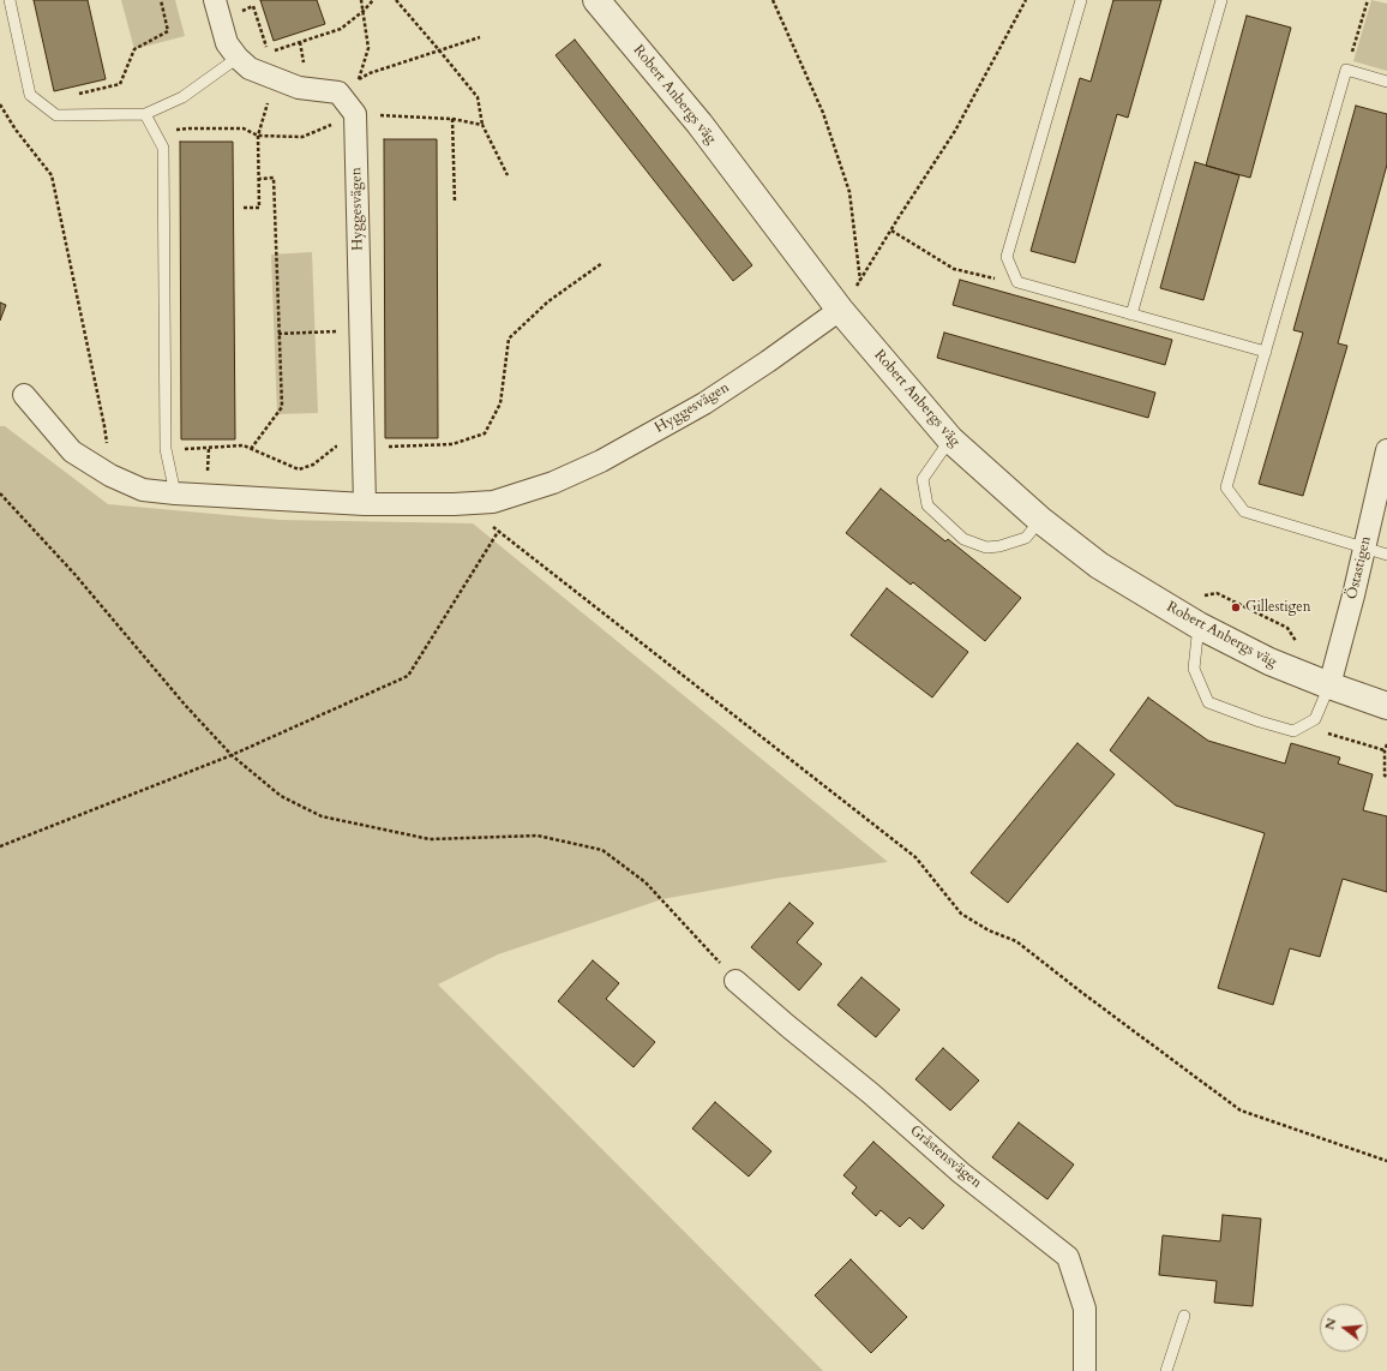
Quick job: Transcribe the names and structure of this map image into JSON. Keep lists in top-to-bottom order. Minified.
{"streets":{"street":["Robert Anbergs väg","Hyggesvägen","Östastigen","Gråstensvägen"]},"crossings":[["Robert Anbergs väg","Hyggesvägen"],["Robert Anbergs väg","Östastigen"]],"places":["Gillestigen"],"north":"left"}
